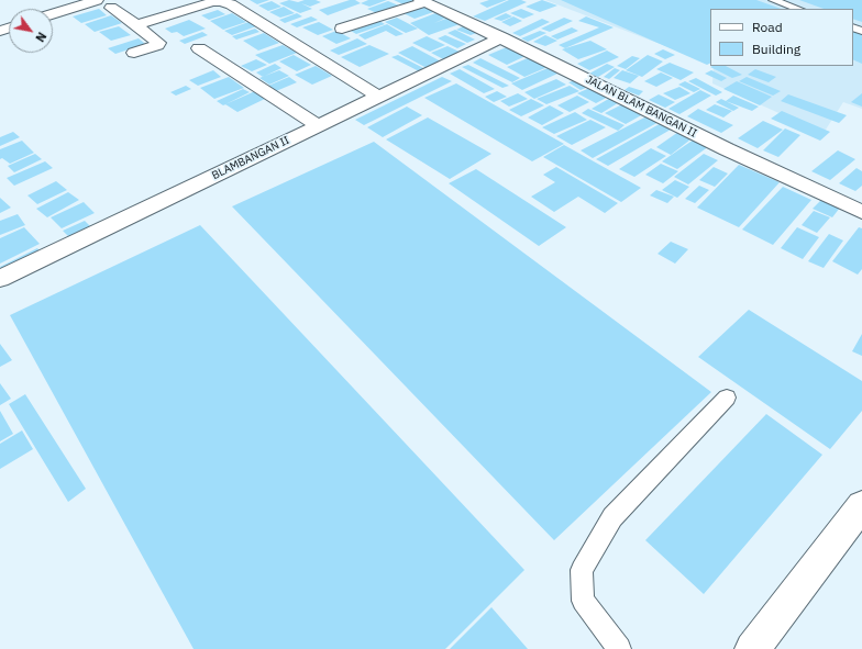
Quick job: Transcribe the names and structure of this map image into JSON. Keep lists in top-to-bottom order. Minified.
{"streets":{"street":["JALAN BLAM BANGAN II","BLAMBANGAN II"]},"crossings":[["JALAN BLAM BANGAN II","BLAMBANGAN II"]],"legend":["Road","Building"],"north":"bottom right"}
